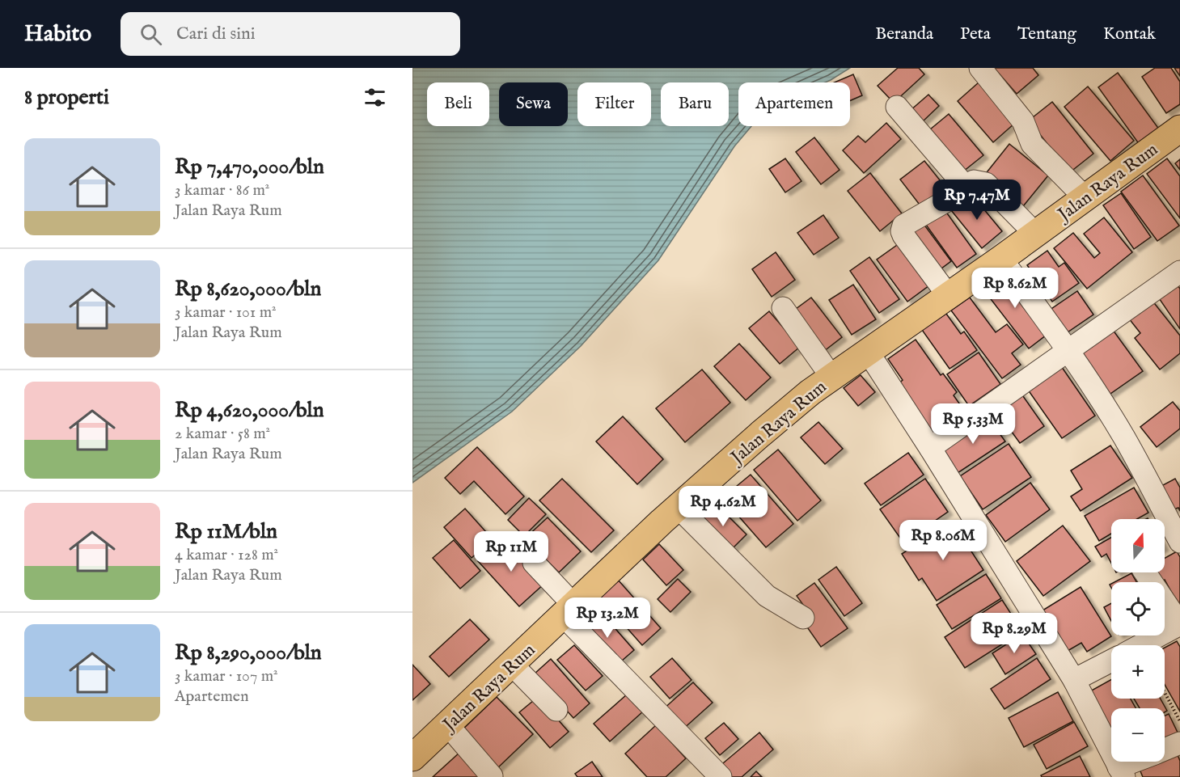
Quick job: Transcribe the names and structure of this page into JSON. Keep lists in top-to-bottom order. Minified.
{"streets":{"highway":["Jalan Raya Rum"]},"north":"top","page":{"header":"Habito","search":"Cari di sini","nav":["Beranda","Peta","Tentang","Kontak"],"heading":"8 properti","chip":["Beli","Sewa","Filter","Baru","Apartemen"],"list":[{"name":"Rp 7,470,000/bln","note":"3 kamar · 86 m² · Jalan Raya Rum"},{"name":"Rp 8,620,000/bln","note":"3 kamar · 101 m² · Jalan Raya Rum"},{"name":"Rp 4,620,000/bln","note":"2 kamar · 58 m² · Jalan Raya Rum"},{"name":"Rp 11M/bln","note":"4 kamar · 128 m² · Jalan Raya Rum"},{"name":"Rp 8,290,000/bln","note":"3 kamar · 107 m² · Apartemen"}],"price":["Rp 7.47M","Rp 8.62M","Rp 5.33M","Rp 4.62M","Rp 8.06M","Rp 11M","Rp 13.2M","Rp 8.29M"],"map_buttons":["+","−"]}}
